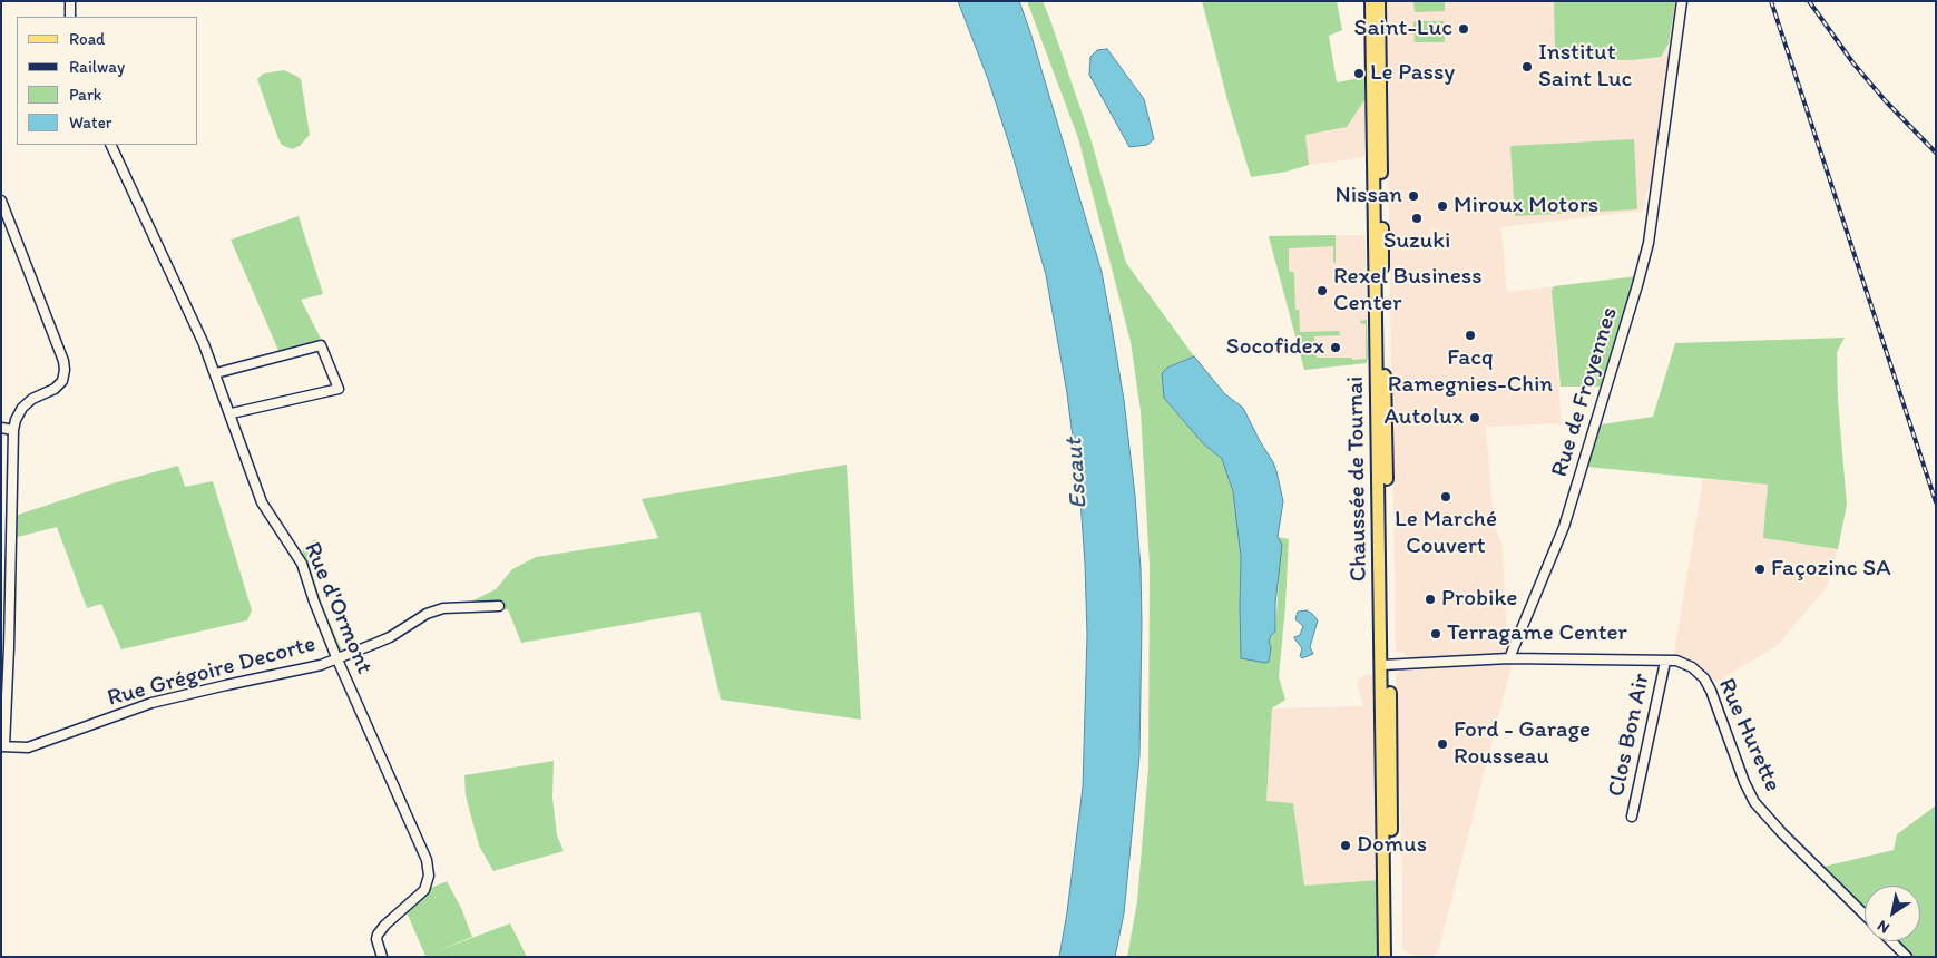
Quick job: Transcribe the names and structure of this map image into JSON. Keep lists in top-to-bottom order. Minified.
{"streets":{"main road":["Chaussée de Tournai"],"street":["Rue de Froyennes","Rue d'Ormont","Rue Grégoire Decorte","Clos Bon Air","Rue Hurette"]},"crossings":[["Rue de Froyennes","Rue Hurette"],["Rue d'Ormont","Rue Grégoire Decorte"],["Clos Bon Air","Rue Hurette"]],"water":["Escaut"],"places":["Saint-Luc","Institut Saint Luc","Le Passy","Nissan","Miroux Motors","Suzuki","Rexel Business Center","Facq Ramegnies-Chin","Socofidex","Autolux","Le Marché Couvert","Façozinc SA","Probike","Terragame Center","Ford - Garage Rousseau","Domus"],"legend":["Road","Railway","Park","Water"],"north":"bottom left"}
